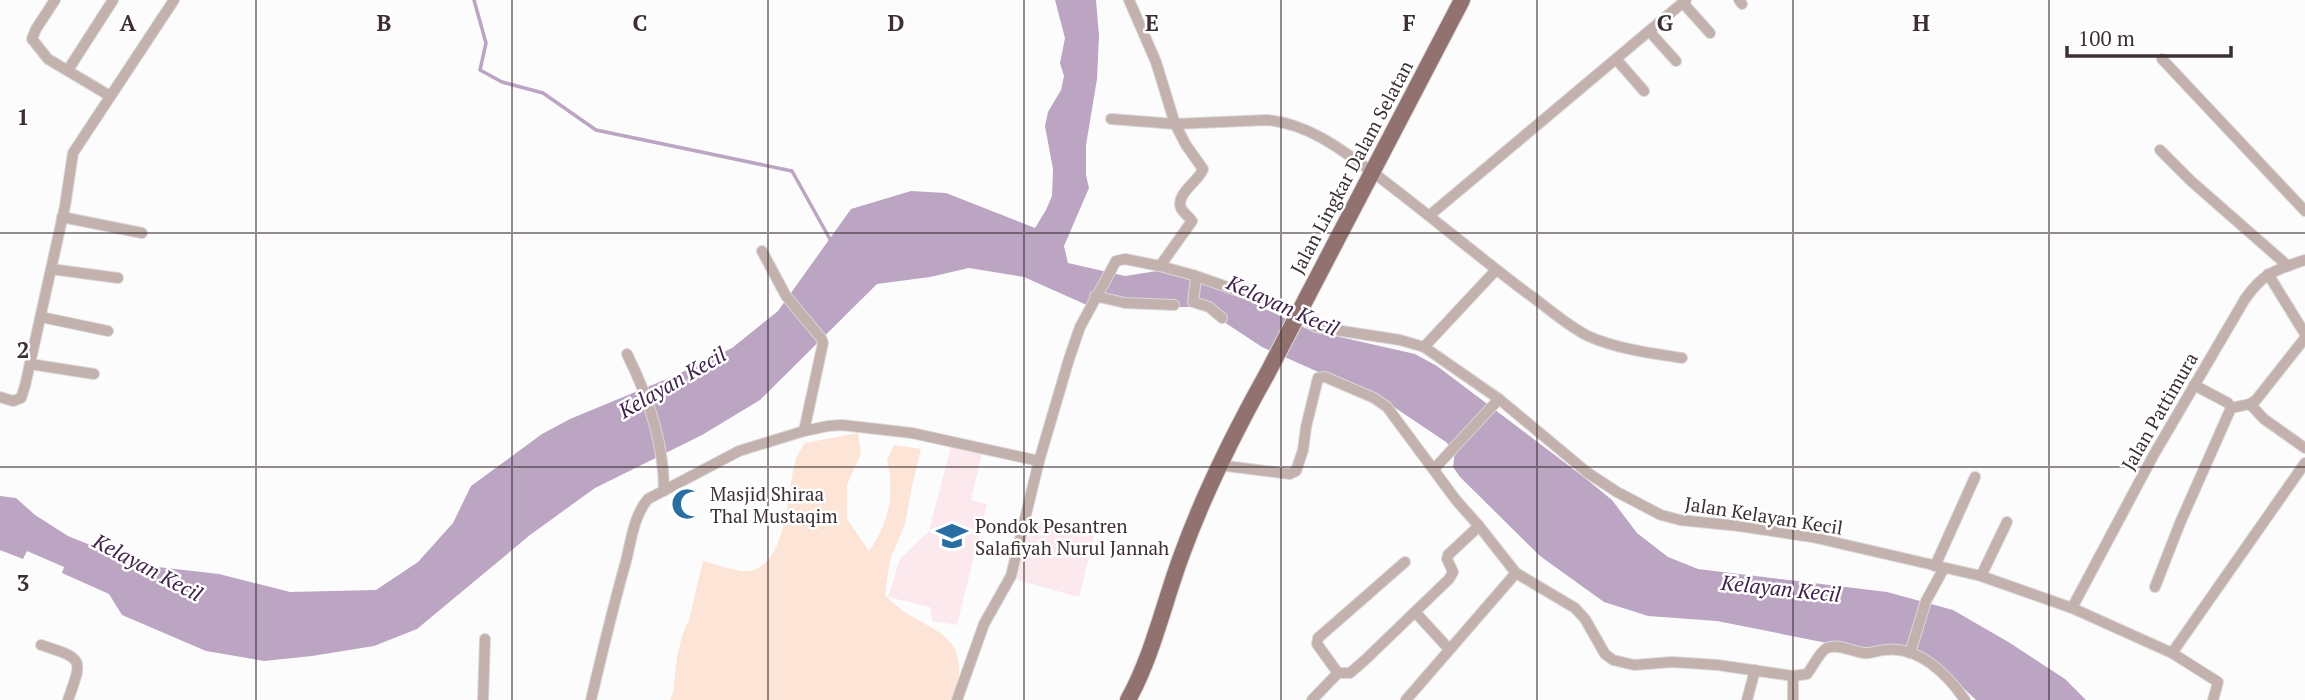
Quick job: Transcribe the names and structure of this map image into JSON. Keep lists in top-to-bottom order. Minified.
{"streets":{"main road":["Jalan Lingkar Dalam Selatan"],"street":["Jalan Pattimura","Jalan Kelayan Kecil"]},"crossings":[["Jalan Pattimura","Jalan Kelayan Kecil"]],"water":["Kelayan Kecil"],"places":{"mosque":["Masjid Shiraa Thal Mustaqim"],"school or university":["Pondok Pesantren Salafiyah Nurul Jannah"]},"scale_bar":"100 m","grid":{"columns":["A","B","C","D","E","F","G","H"],"rows":["1","2","3"]}}
